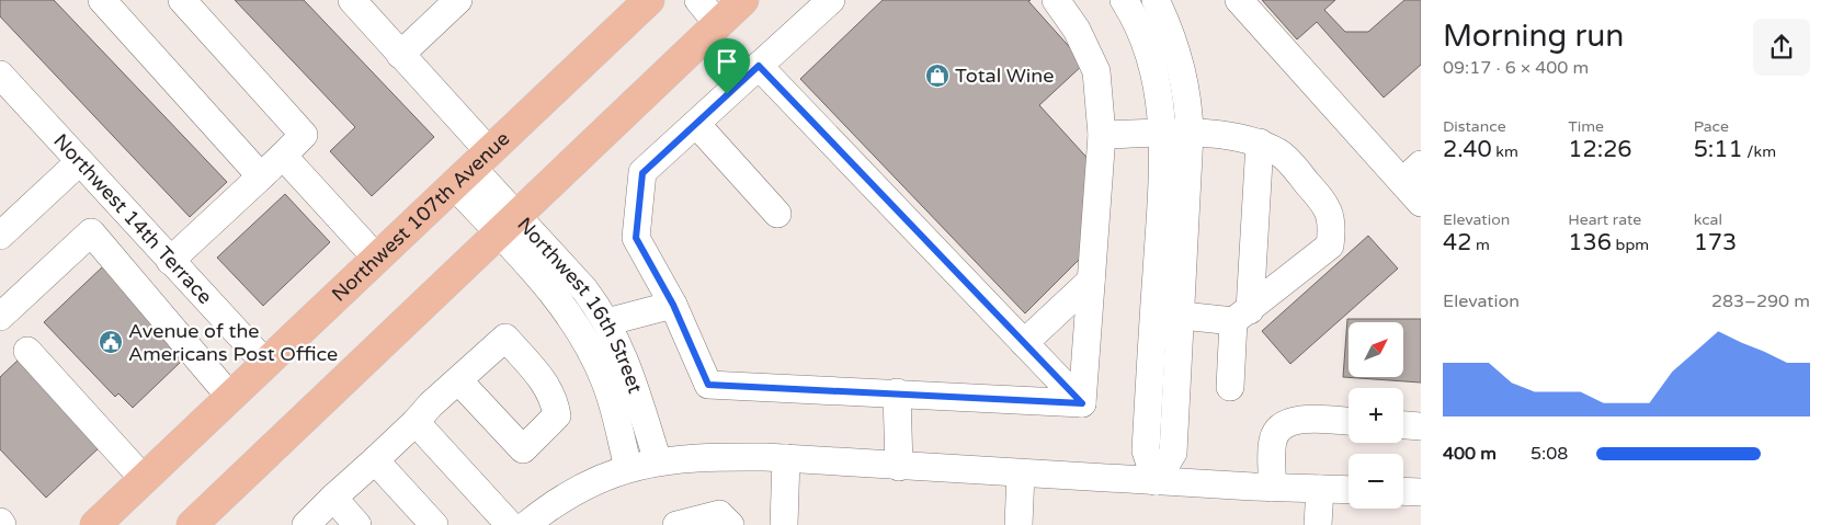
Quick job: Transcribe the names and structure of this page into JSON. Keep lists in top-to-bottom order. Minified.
{"streets":{"main road":["Northwest 107th Avenue"],"street":["Northwest 14th Terrace","Northwest 16th Street"]},"crossings":[["Northwest 107th Avenue","Northwest 14th Terrace"],["Northwest 107th Avenue","Northwest 16th Street"]],"places":{"shop":["Total Wine"],"public building":["Avenue of the Americans Post Office"]},"north":"top right","page":{"heading":["Morning run","09:17 · 6 × 400 m"],"stats":[["Distance","2.40 km"],["Time","12:26"],["Pace","5:11 /km"],["Elevation","42 m"],["Heart rate","136 bpm"],["kcal","173"]],"chart":["Elevation","283–290 m"],"map_buttons":["+","−"],"list":[{"name":"400 m","note":"5:08"}]}}
